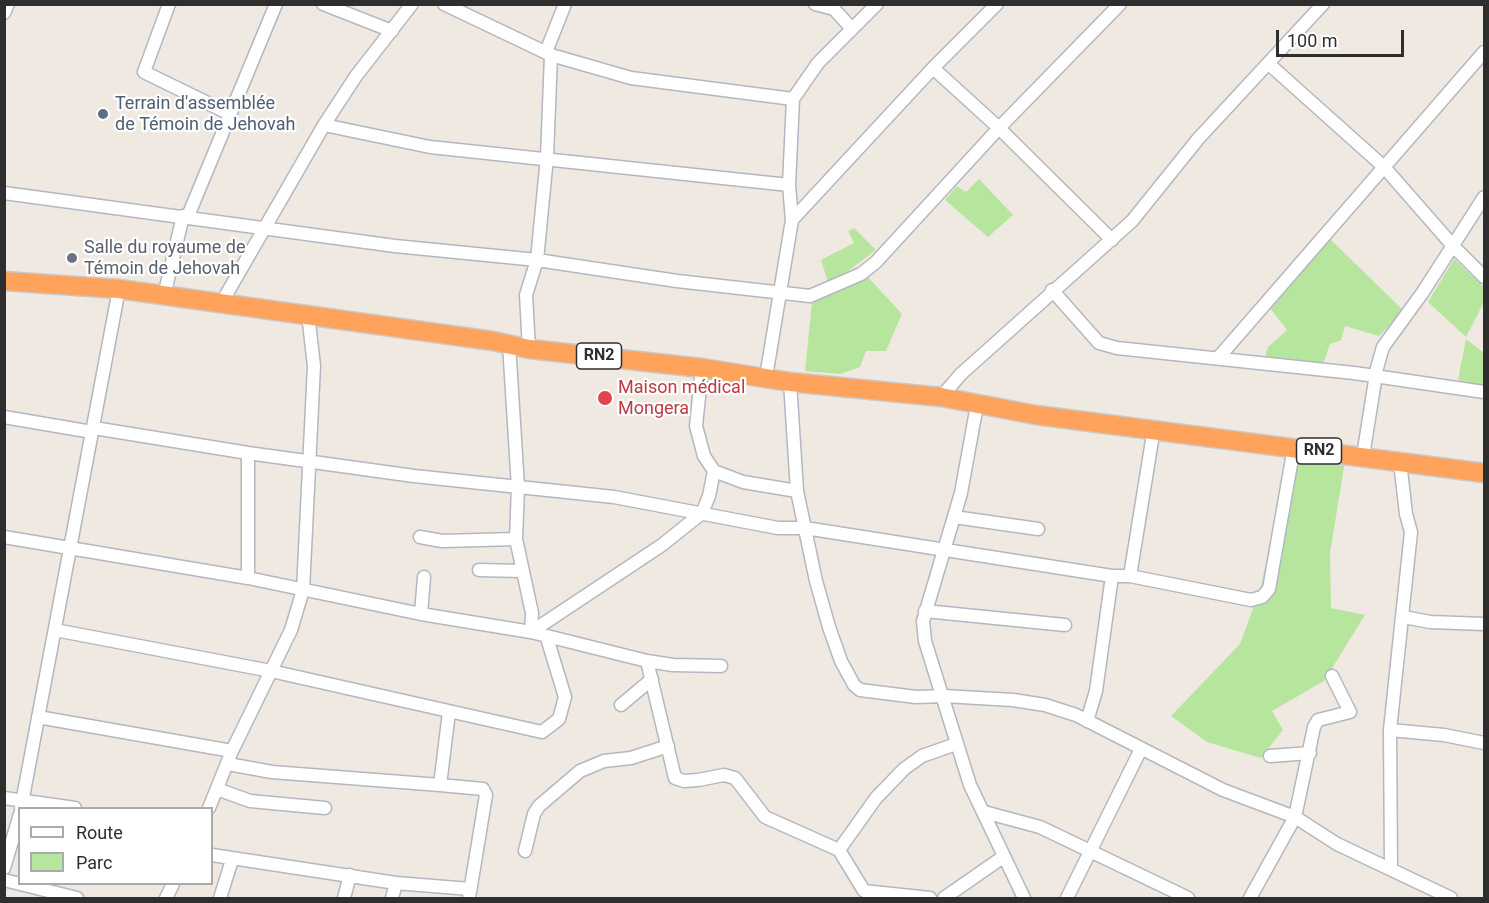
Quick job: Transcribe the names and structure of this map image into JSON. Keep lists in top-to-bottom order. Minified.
{"streets":{"highway":["RN2"]},"places":["Terrain d'assemblée de Témoin de Jehovah","Salle du royaume de Témoin de Jehovah","Maison médical Mongera"],"legend":["Route","Parc"],"scale_bar":"100 m"}
